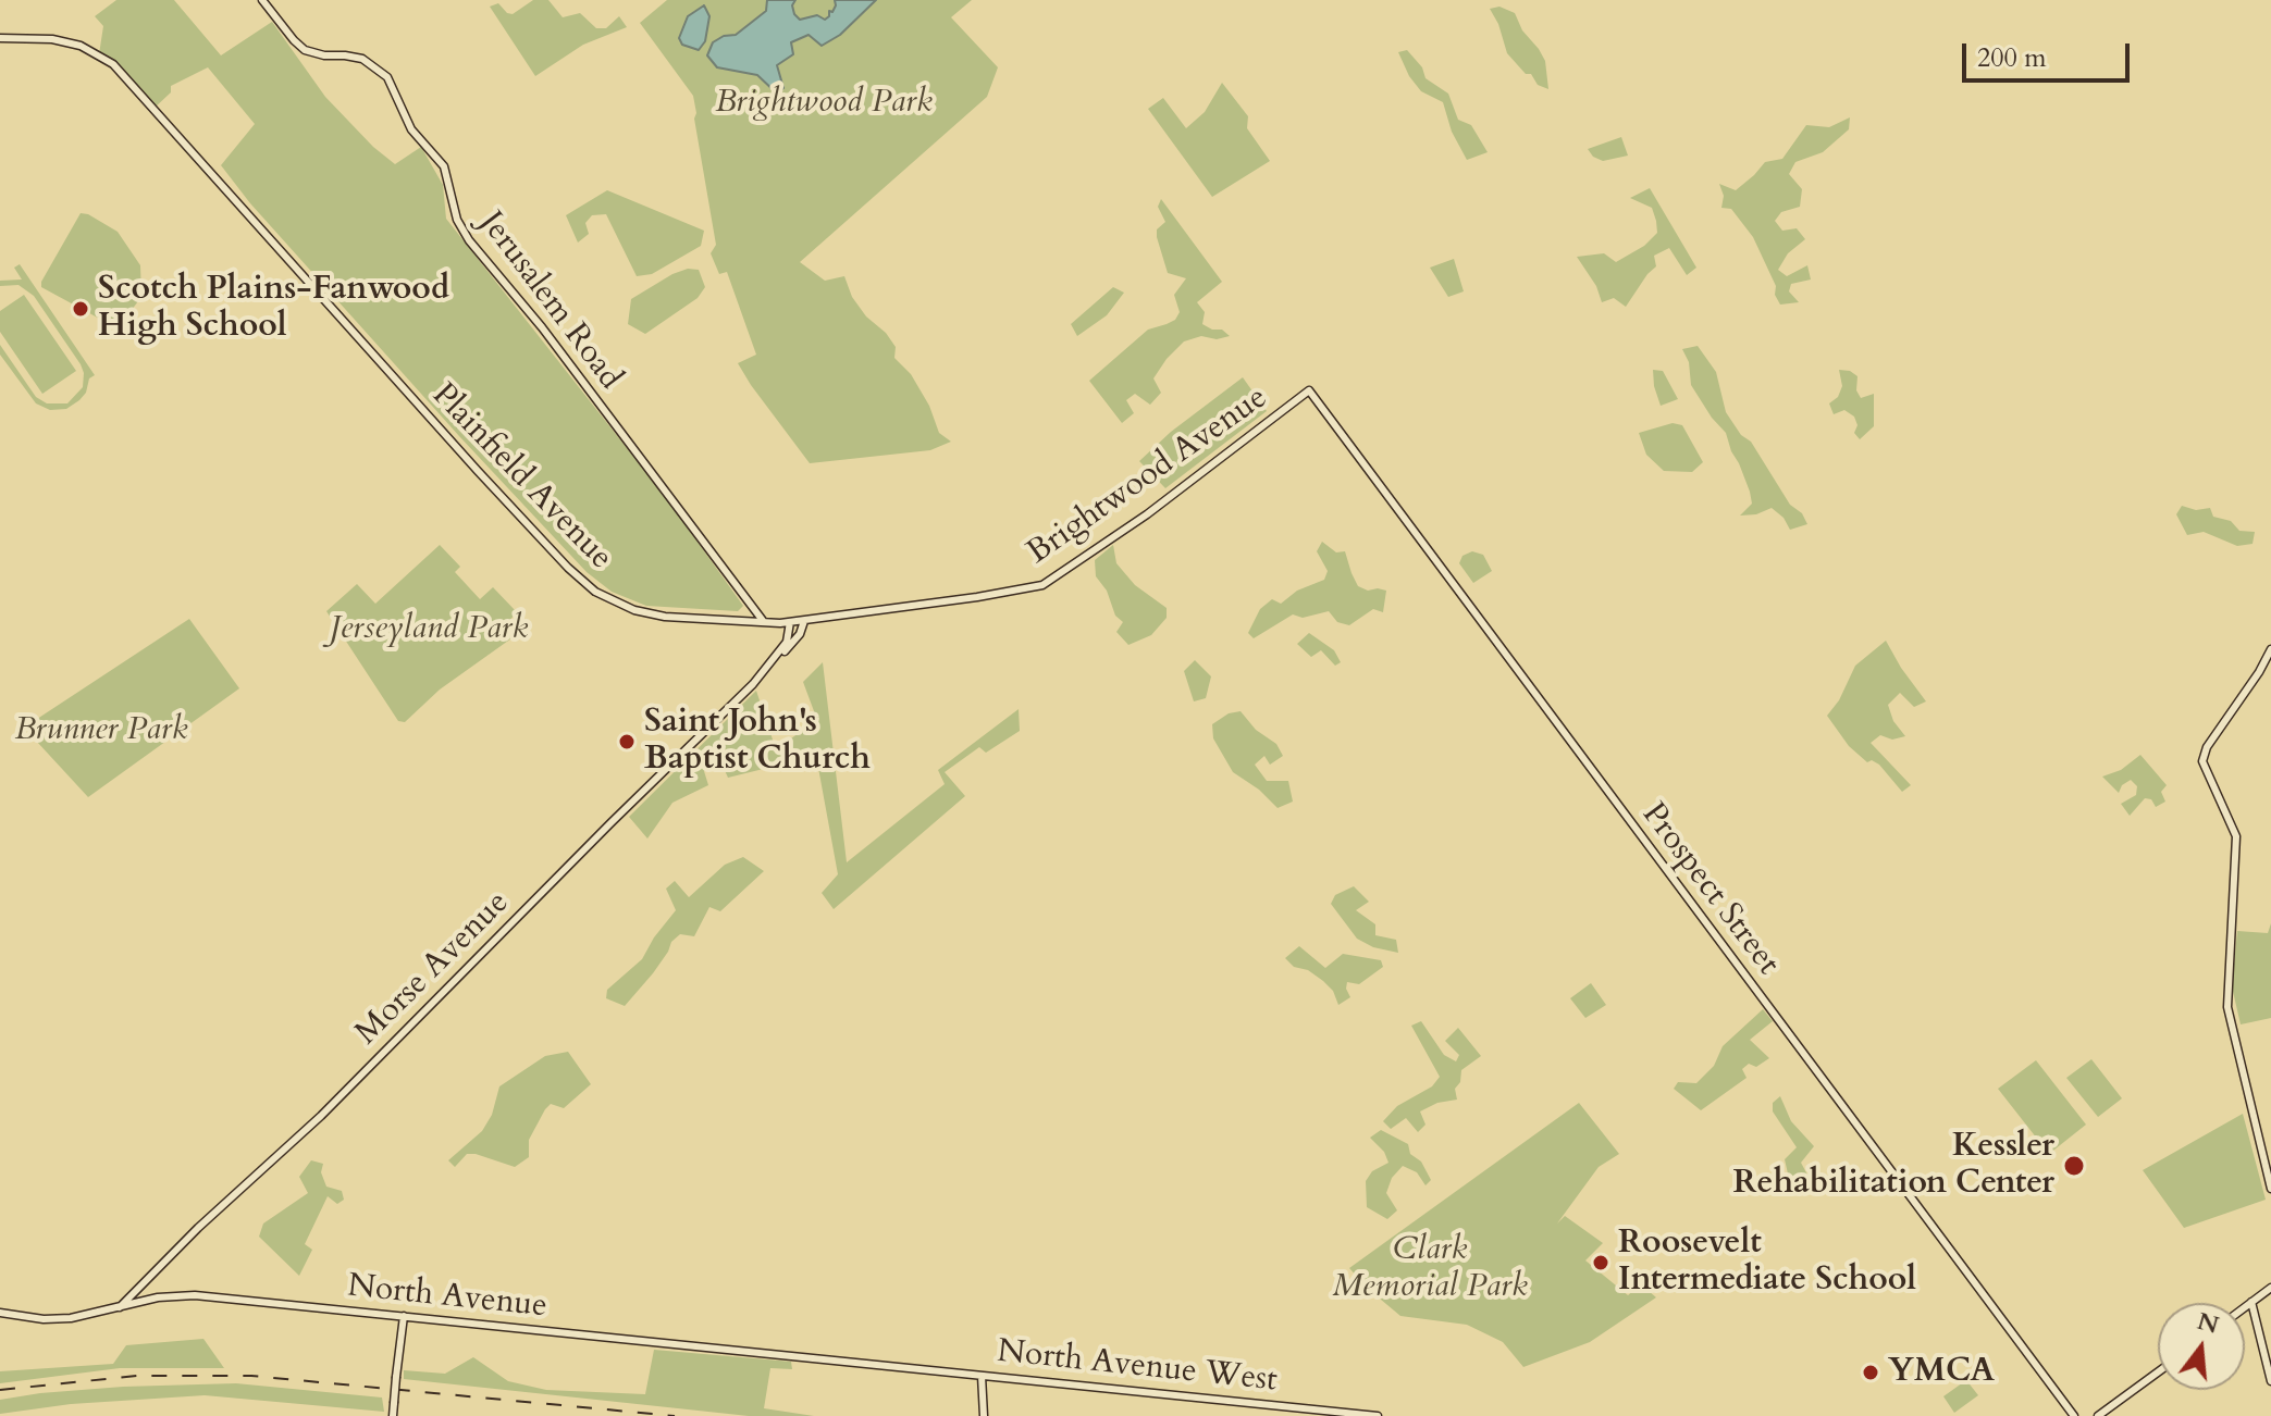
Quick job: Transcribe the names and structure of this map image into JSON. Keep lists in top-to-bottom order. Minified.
{"streets":{"street":["Jerusalem Road","Brightwood Avenue","Plainfield Avenue","Prospect Street","Morse Avenue","North Avenue","North Avenue West"]},"crossings":[["Jerusalem Road","Plainfield Avenue"],["Brightwood Avenue","Plainfield Avenue"],["Brightwood Avenue","Prospect Street"],["Brightwood Avenue","Morse Avenue"],["Plainfield Avenue","Morse Avenue"],["Morse Avenue","North Avenue"],["North Avenue","North Avenue West"]],"parks":["Brightwood Park","Jerseyland Park","Brunner Park","Clark Memorial Park"],"places":["Scotch Plains-Fanwood High School","Saint John's Baptist Church","Kessler Rehabilitation Center","Roosevelt Intermediate School","YMCA"],"scale_bar":"200 m","north":"top"}
